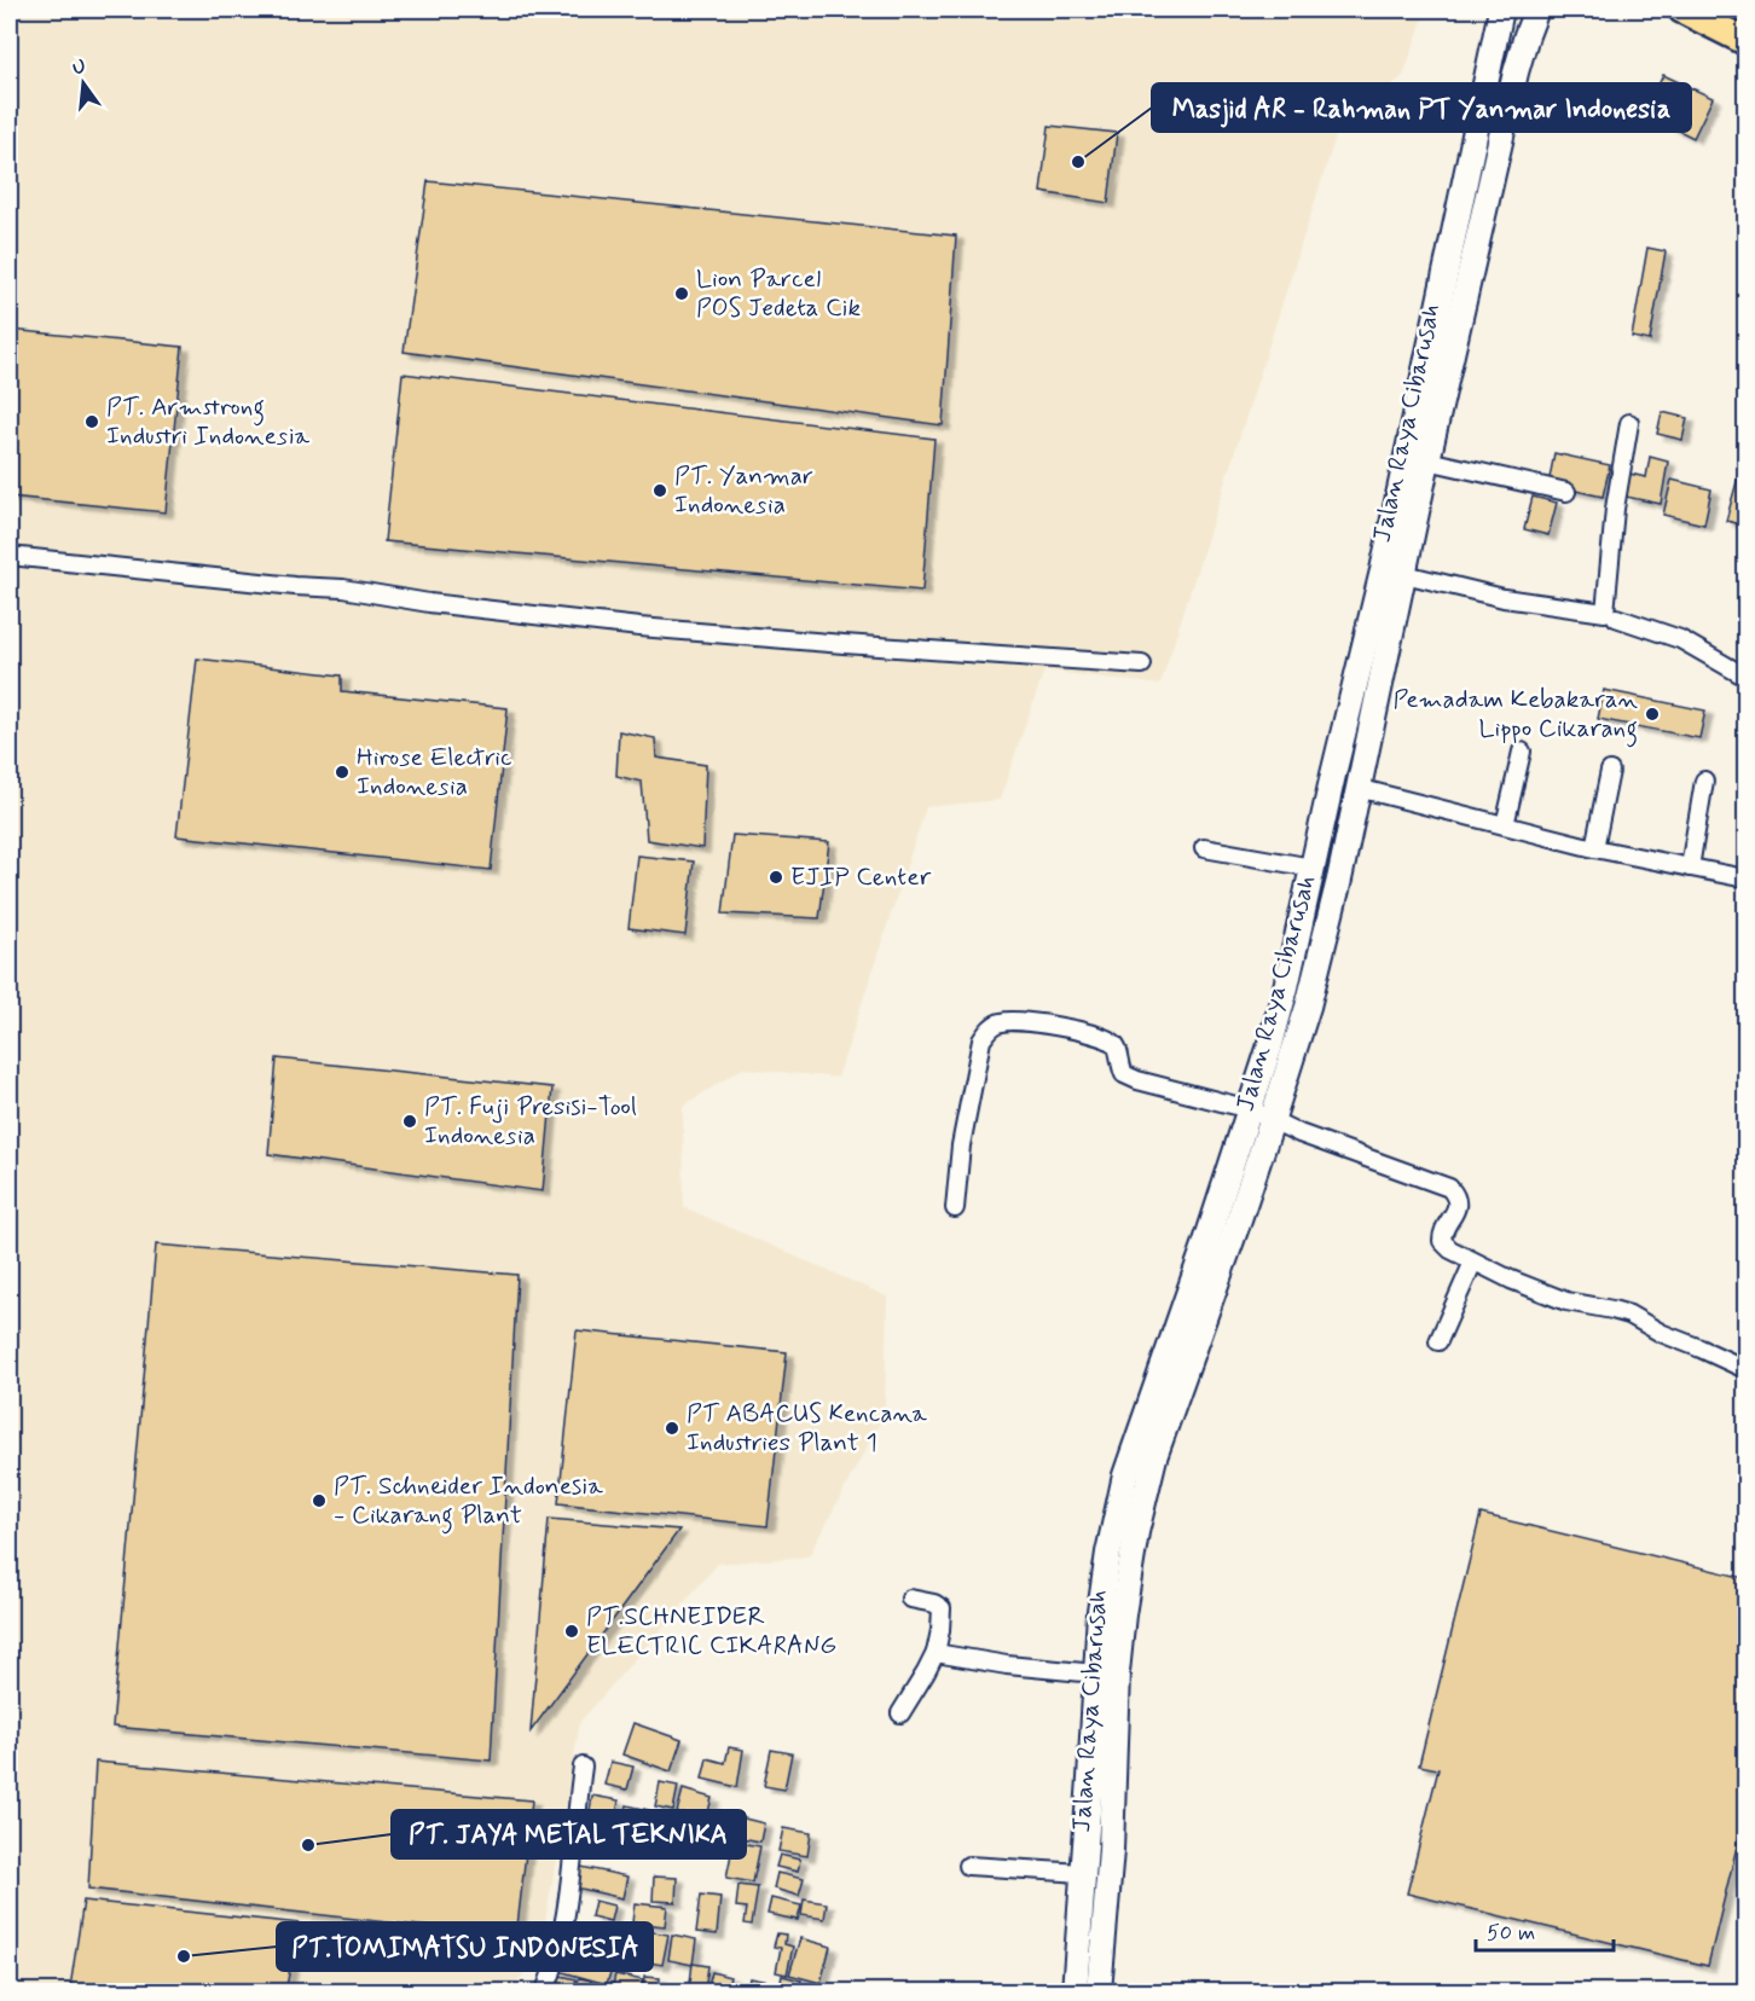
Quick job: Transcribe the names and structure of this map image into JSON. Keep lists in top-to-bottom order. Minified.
{"streets":{"street":["Jalan Raya Cibarusah"]},"places":["Masjid AR - Rahman PT Yanmar Indonesia","Lion Parcel POS Jedeta Cik","PT. Armstrong Industri Indonesia","PT. Yanmar Indonesia","Pemadam Kebakaran Lippo Cikarang","Hirose Electric Indonesia","EJIP Center","PT. Fuji Presisi-Tool Indonesia","PT ABACUS Kencana Industries Plant 1","PT. Schneider Indonesia - Cikarang Plant","PT.SCHNEIDER ELECTRIC CIKARANG","PT. JAYA METAL TEKNIKA","PT.TOMIMATSU INDONESIA"],"scale_bar":"50 m","north":"top"}
